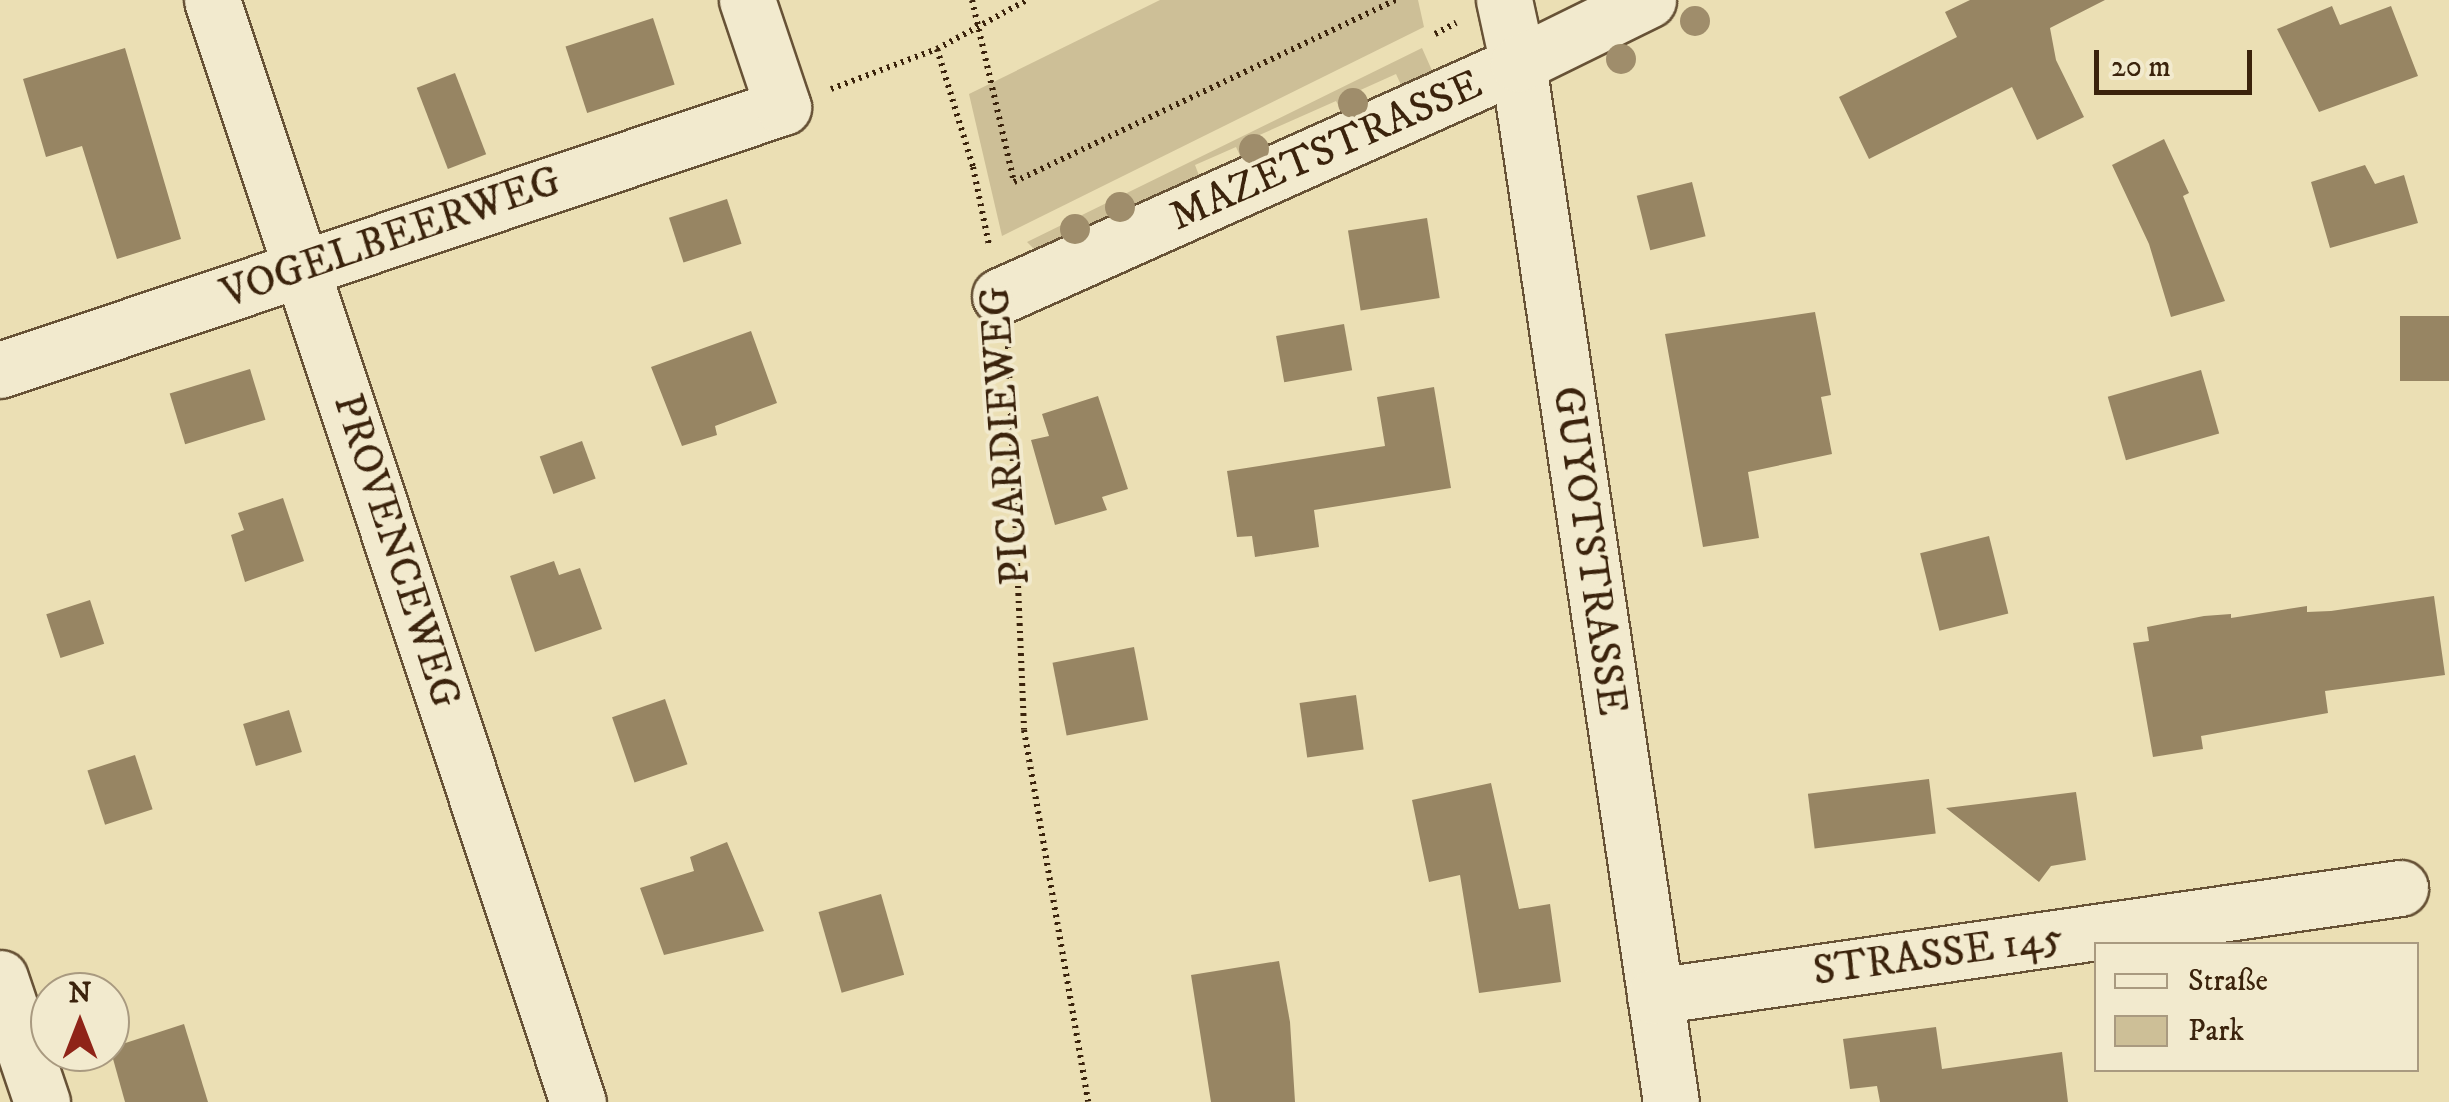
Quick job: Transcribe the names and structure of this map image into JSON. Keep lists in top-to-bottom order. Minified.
{"streets":{"street":["MAZETSTRASSE","VOGELBEERWEG","PROVENCEWEG","GUYOTSTRASSE","STRASSE 145"],"path":["PICARDIEWEG"]},"crossings":[["MAZETSTRASSE","PICARDIEWEG"],["MAZETSTRASSE","GUYOTSTRASSE"],["VOGELBEERWEG","PROVENCEWEG"],["GUYOTSTRASSE","STRASSE 145"]],"legend":["Straße","Park"],"scale_bar":"20 m","north":"top"}
